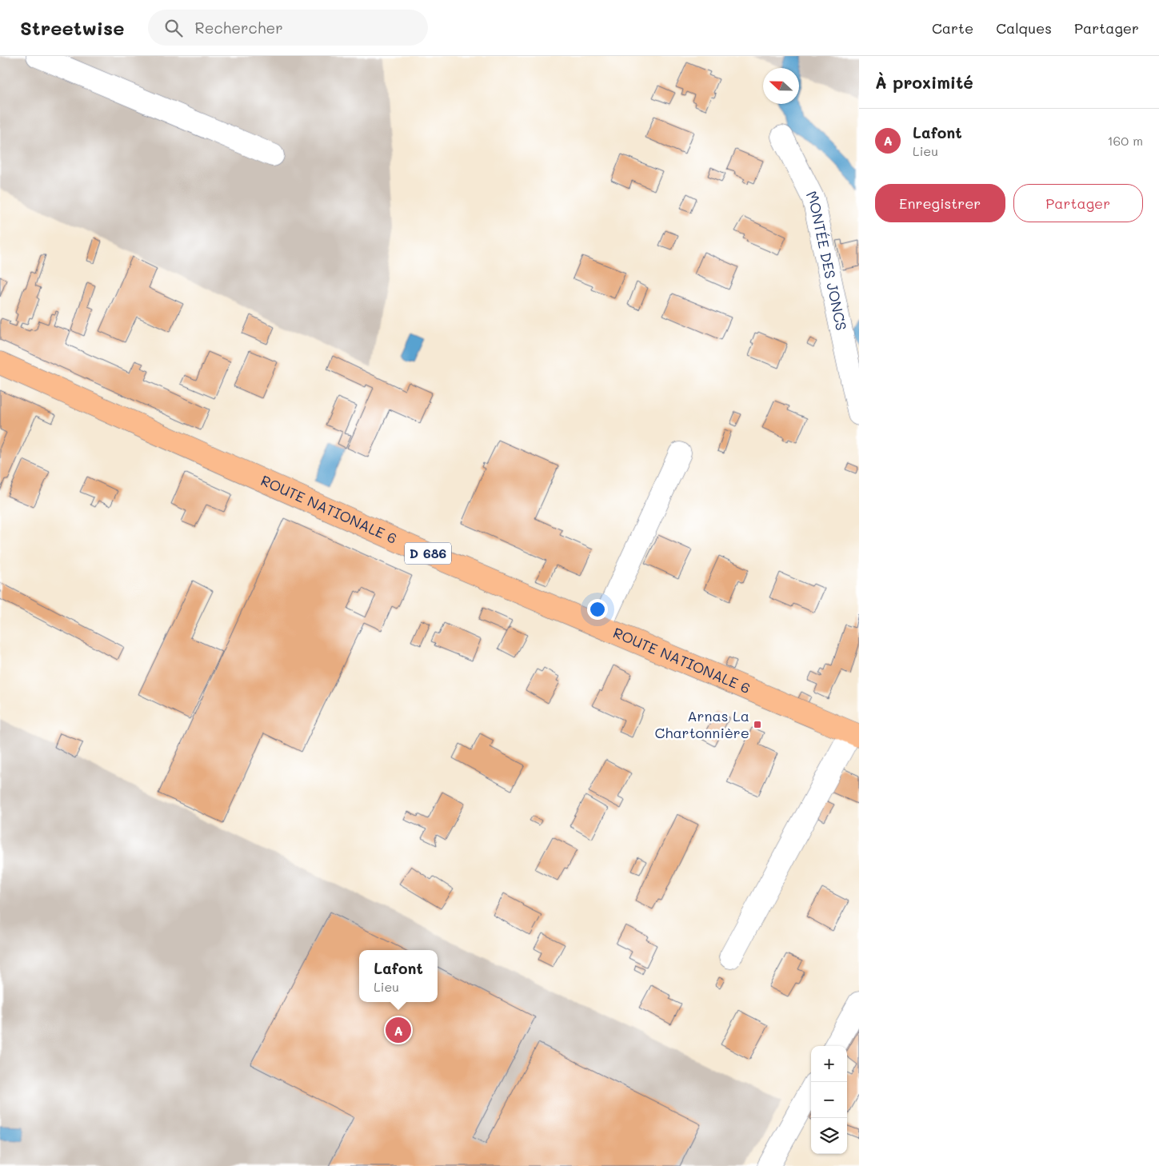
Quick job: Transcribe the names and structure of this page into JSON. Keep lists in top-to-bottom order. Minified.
{"streets":{"main road":["ROUTE NATIONALE 6","D 686"],"street":["MONTÉE DES JONCS"]},"places":{"transit":["Arnas La Chartonnière"]},"north":"left","page":{"header":"Streetwise","search":"Rechercher","nav":["Carte","Calques","Partager"],"heading":"À proximité","list":[{"mark":"A","name":"Lafont","note":"Lieu","value":"160 m"}],"buttons":["Enregistrer","Partager"],"popup":["Lafont","Lieu"],"pins":"A","map_buttons":["+","−"]}}
